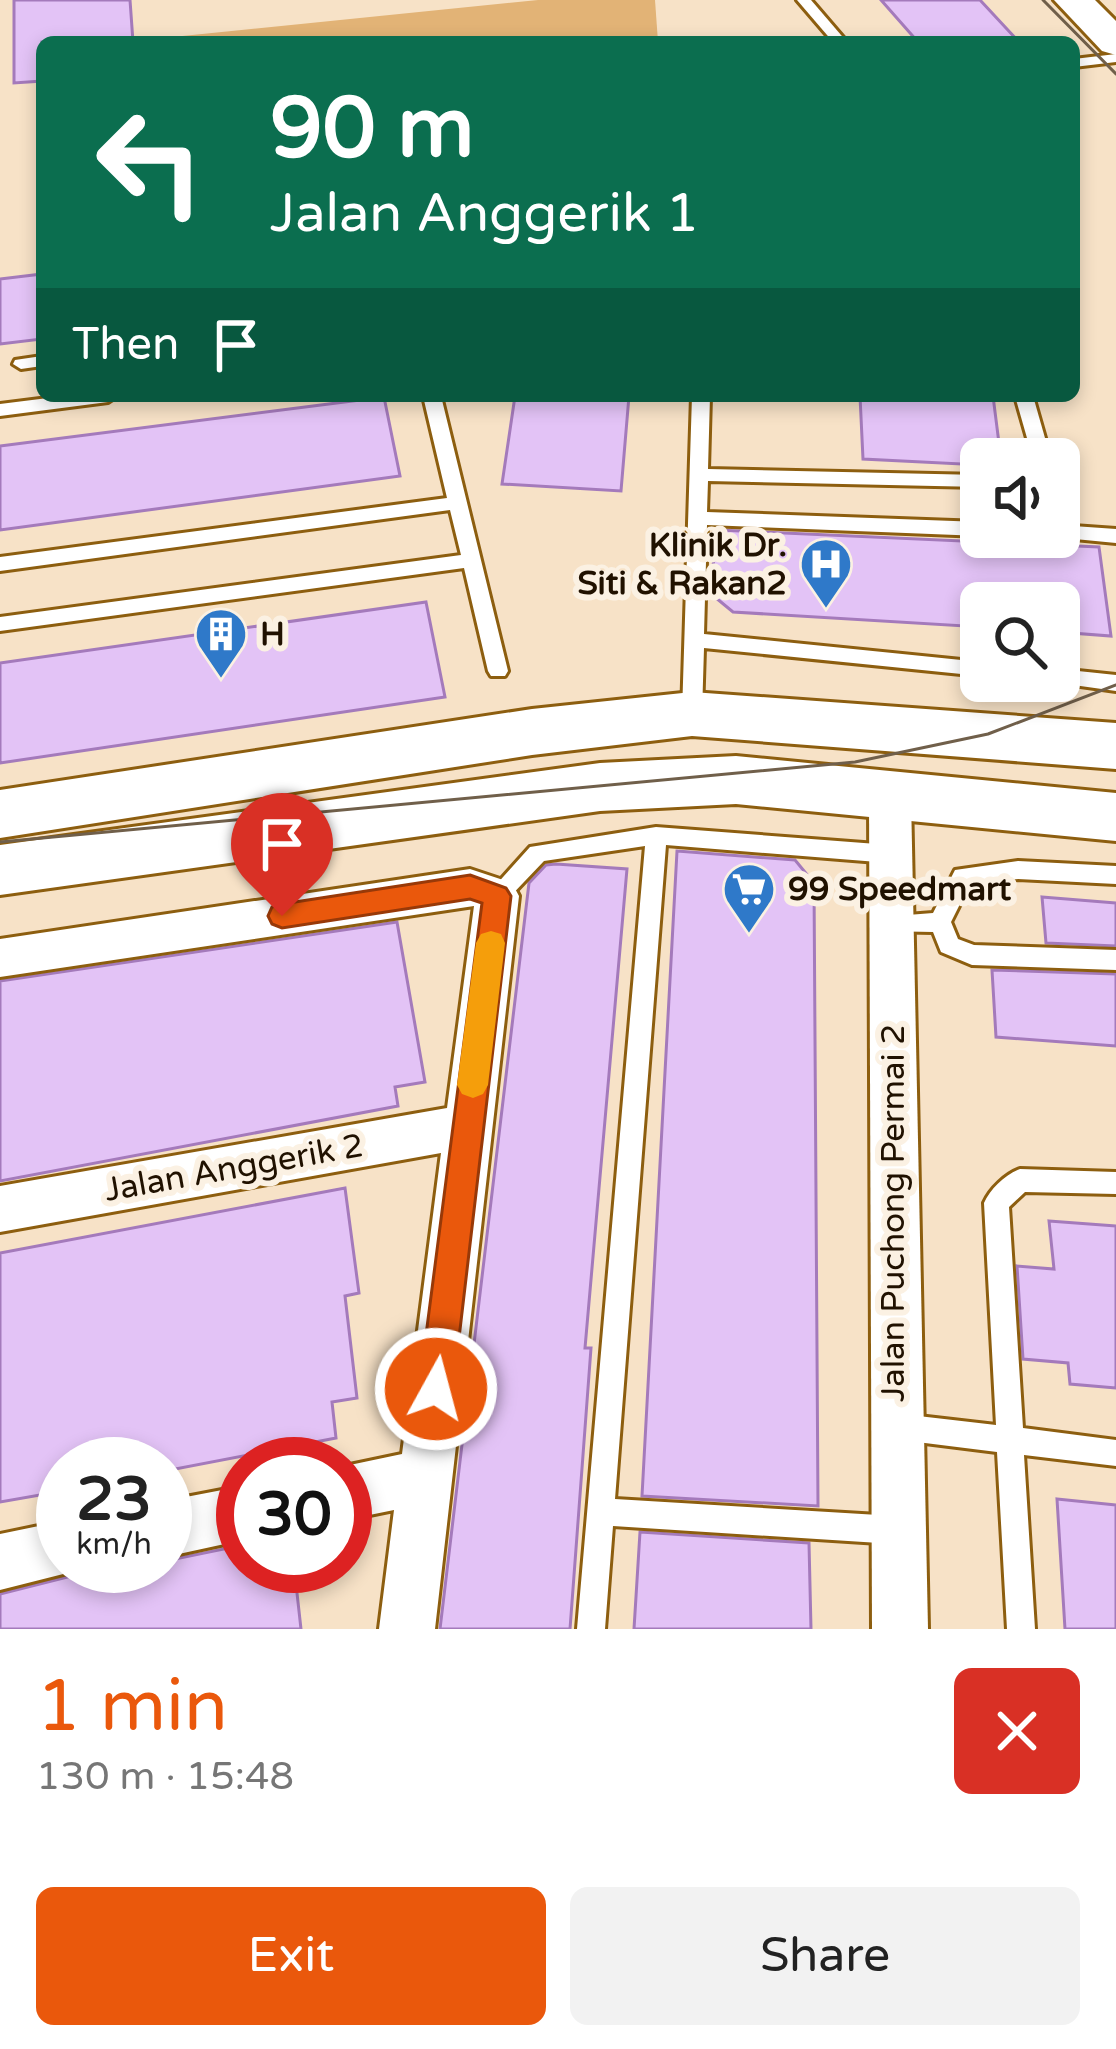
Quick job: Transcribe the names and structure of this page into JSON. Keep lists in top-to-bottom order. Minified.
{"streets":{"street":["Jalan Anggerik 2","Jalan Puchong Permai 2"]},"places":{"hospital":["Klinik Dr. Siti & Rakan2"],"building":["H"],"supermarket":["99 Speedmart"]},"page":{"turn":["90 m","Jalan Anggerik 1"],"then":"Then","speed":"23 km/h","limit":"30","heading":["1 min","130 m · 15:48"],"buttons":["Exit","Share"]}}
